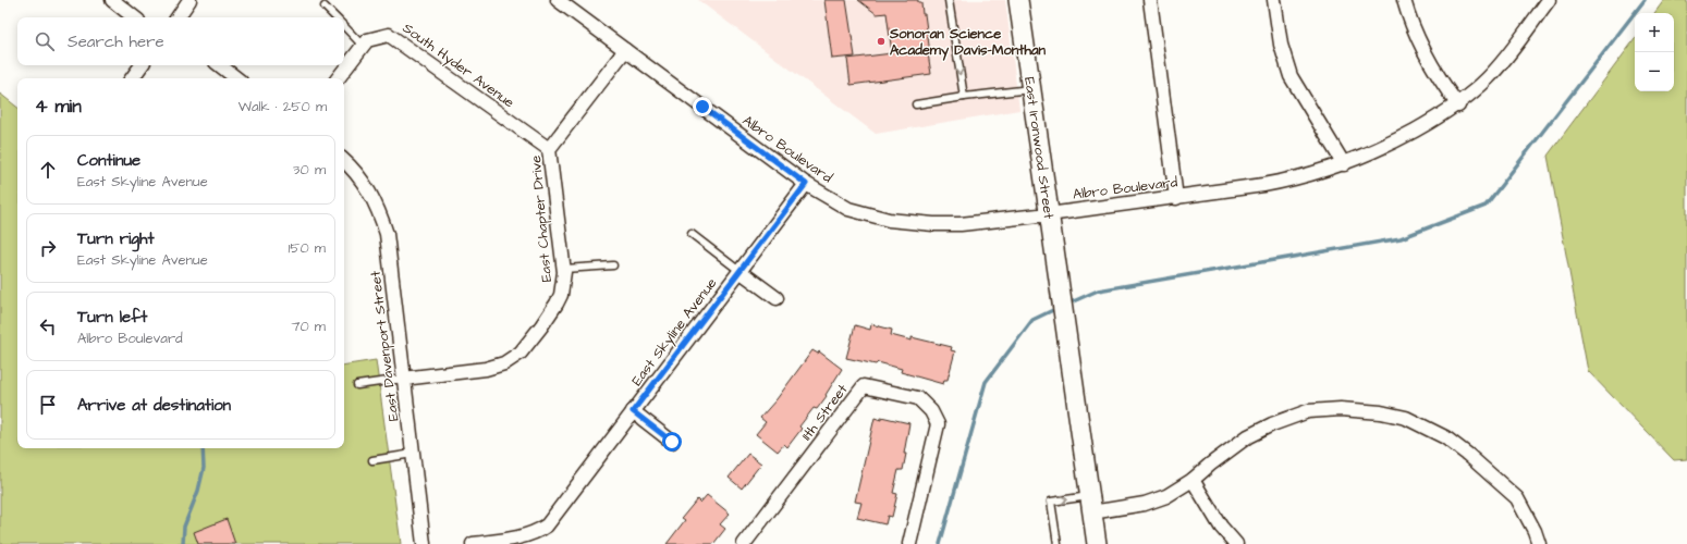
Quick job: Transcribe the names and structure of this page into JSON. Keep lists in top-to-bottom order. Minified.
{"streets":{"street":["South Hyder Avenue","East Ironwood Street","Albro Boulevard","East Chapter Drive","East Skyline Avenue","East Davenport Street","11th Street"]},"crossings":[["South Hyder Avenue","East Chapter Drive"],["East Ironwood Street","Albro Boulevard"],["Albro Boulevard","East Chapter Drive"],["Albro Boulevard","East Skyline Avenue"],["East Chapter Drive","East Davenport Street"]],"places":["Sonoran Science Academy Davis-Monthan"],"page":{"map_buttons":["+","−"],"search":"Search here","heading":["4 min","Walk · 250 m"],"list":[["Continue","East Skyline Avenue","30 m"],["Turn right","East Skyline Avenue","150 m"],["Turn left","Albro Boulevard","70 m"],"Arrive at destination"]}}
